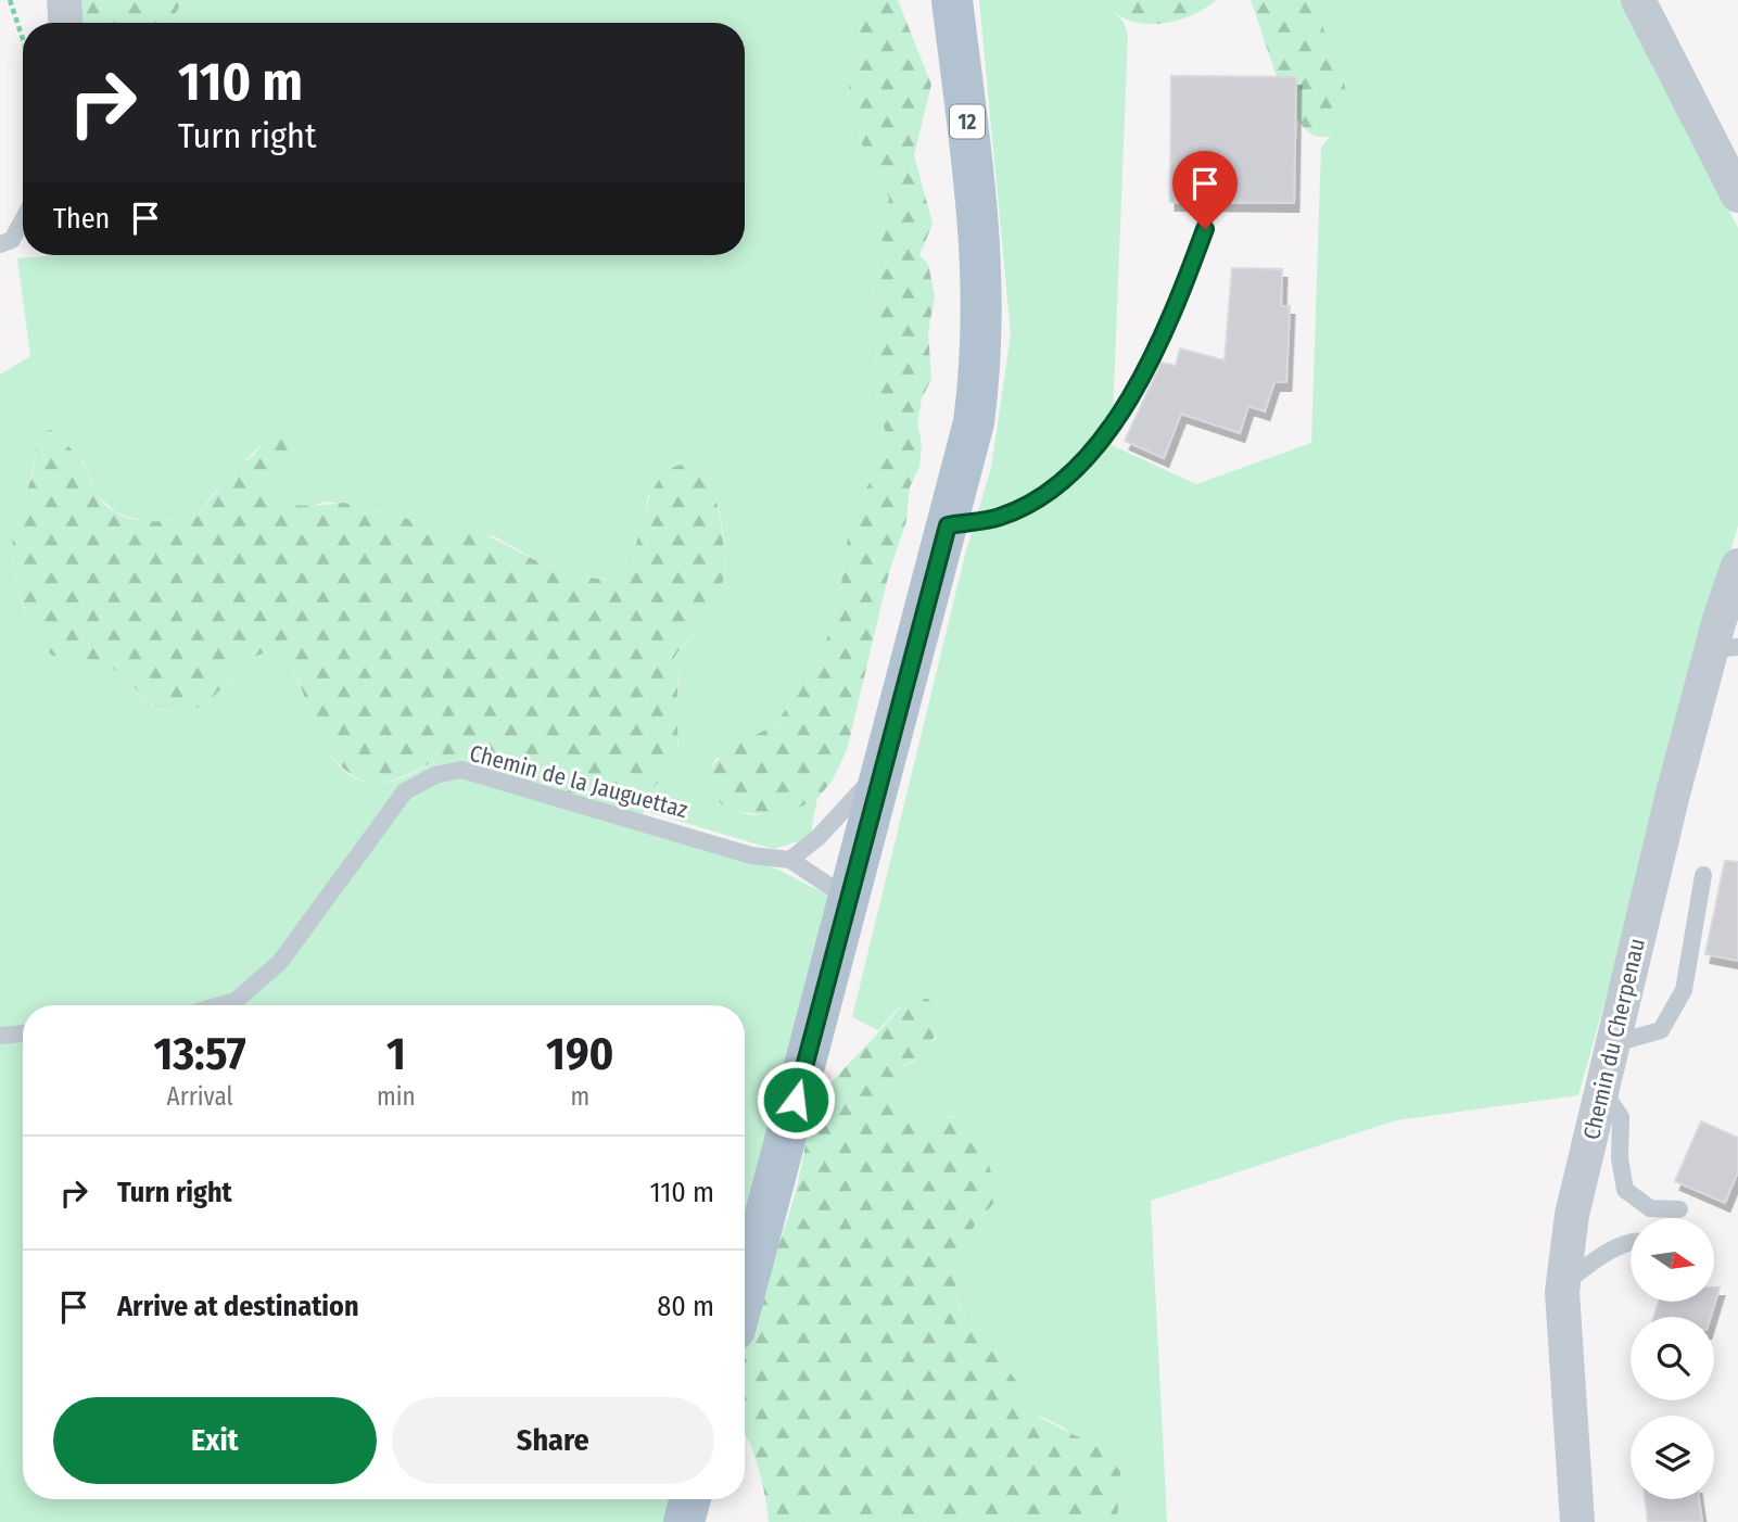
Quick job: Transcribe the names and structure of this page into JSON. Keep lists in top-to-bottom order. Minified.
{"streets":{"main road":["12"],"street":["Chemin du Cherpenau"],"lane":["Chemin de la Jauguettaz"]},"north":"right","page":{"turn":["110 m","Turn right"],"then":"Then","eta":["13:57","Arrival","1","min","190","m"],"list":[{"name":"Turn right","value":"110 m"},{"name":"Arrive at destination","value":"80 m"}],"buttons":["Exit","Share"]}}
